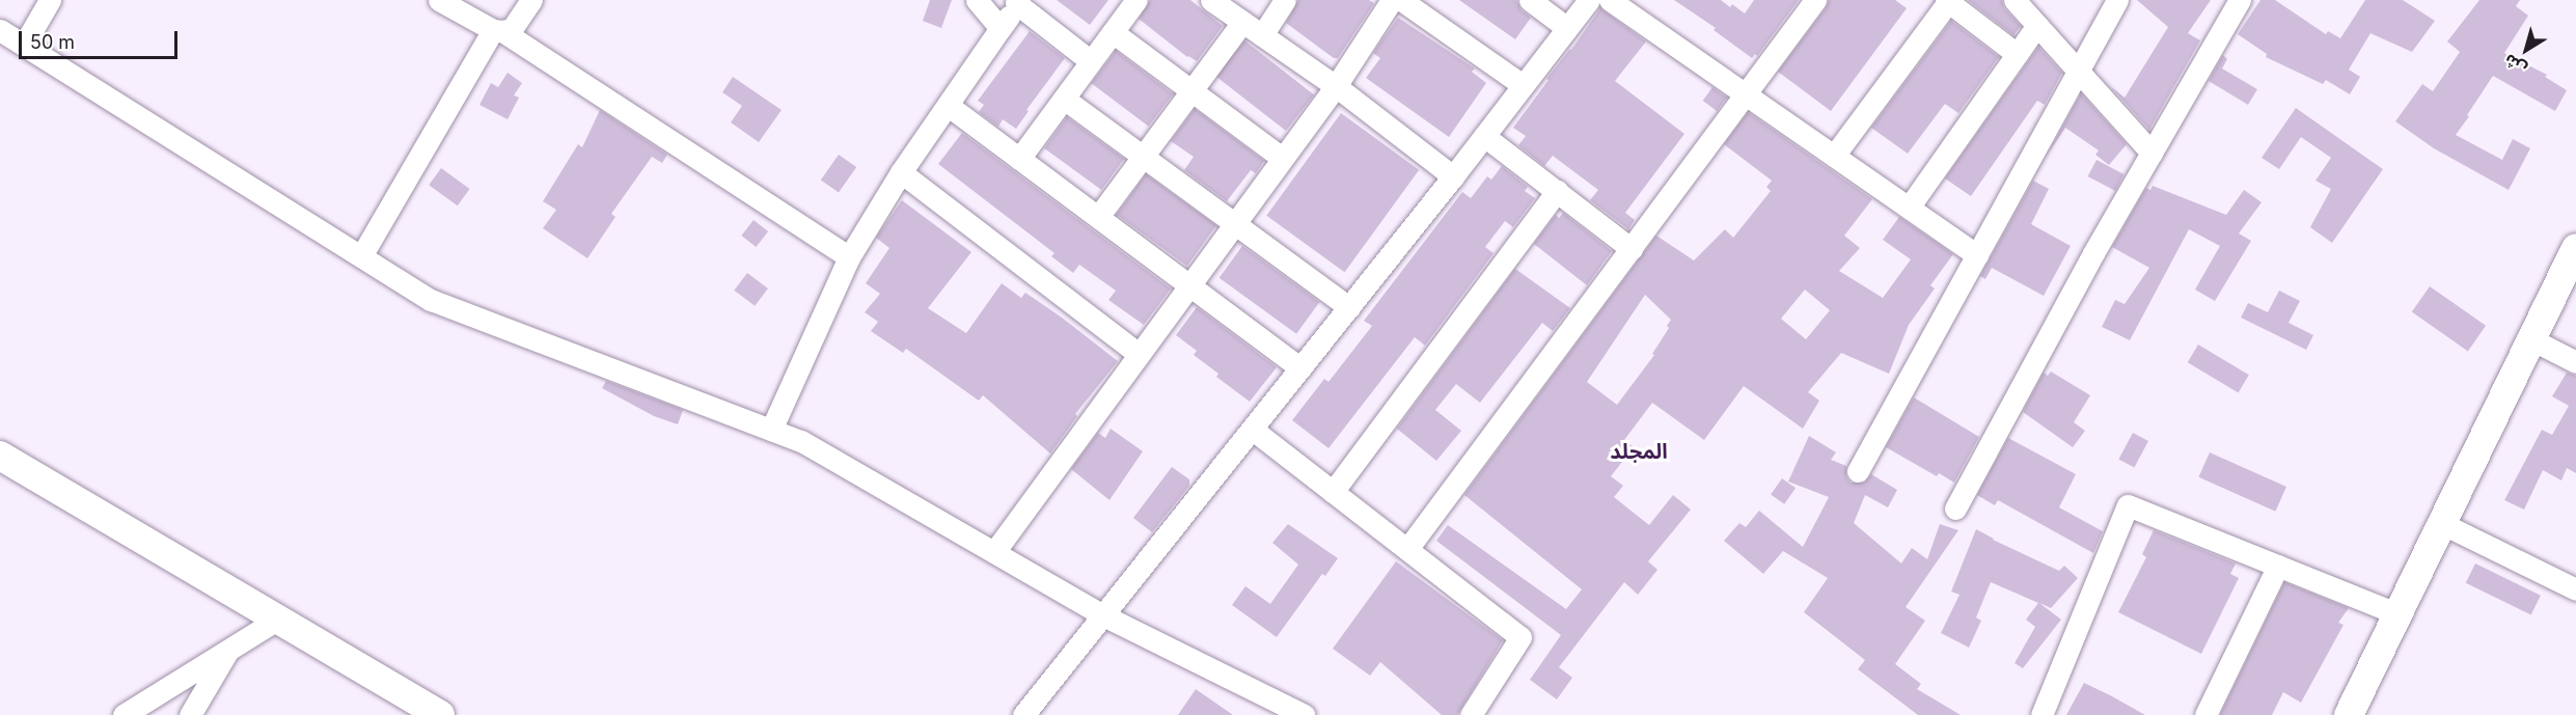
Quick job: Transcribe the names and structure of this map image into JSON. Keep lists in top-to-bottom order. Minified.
{"districts":["المجلد"],"scale_bar":"50 m","north":"bottom left"}
